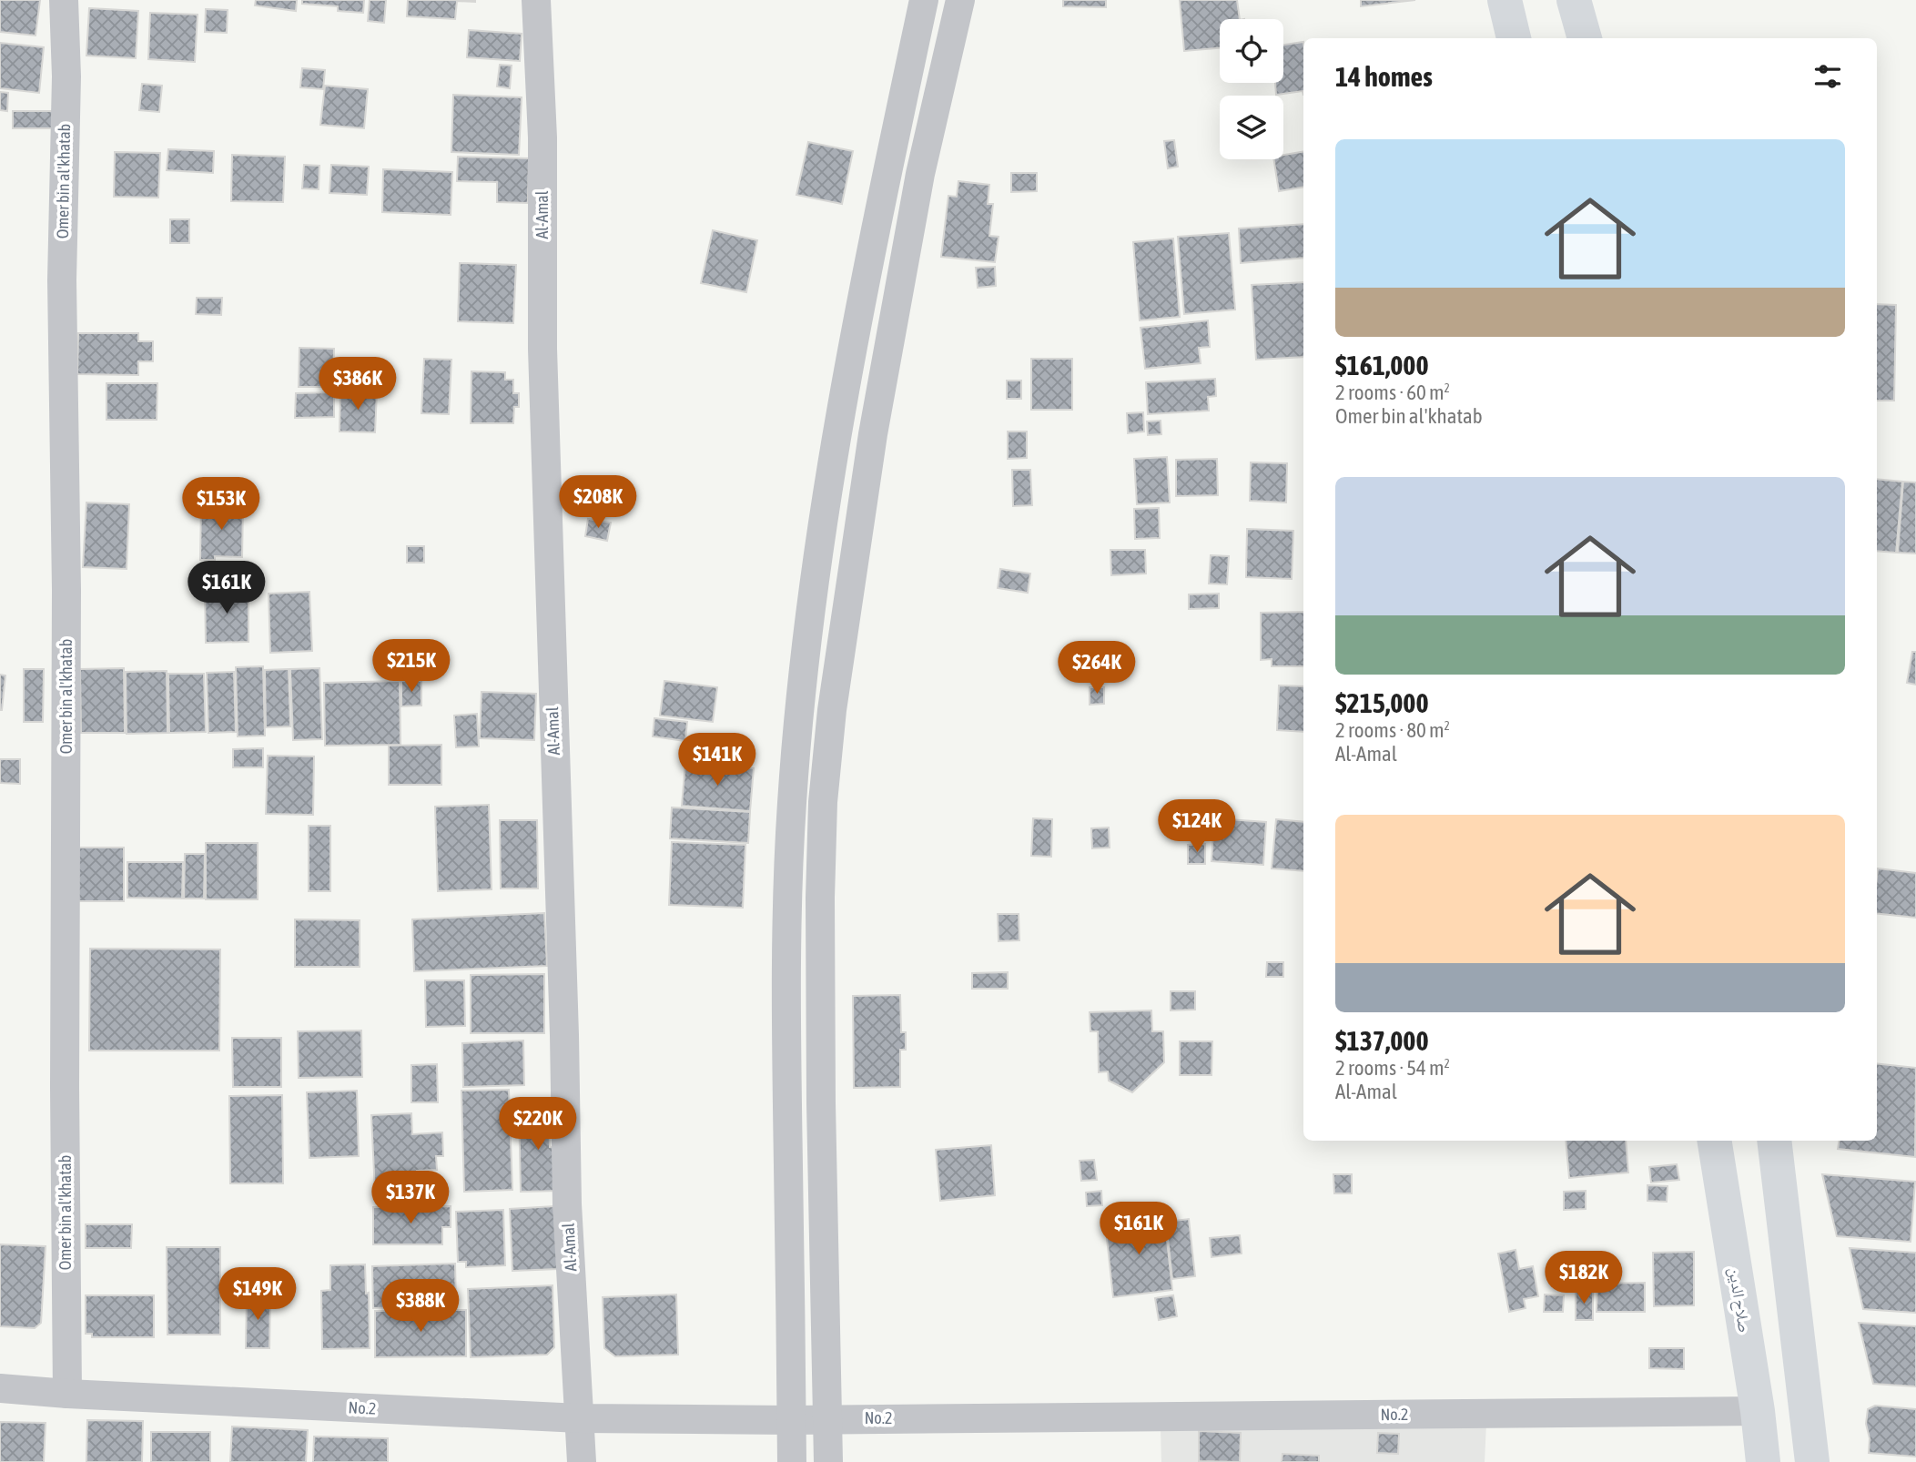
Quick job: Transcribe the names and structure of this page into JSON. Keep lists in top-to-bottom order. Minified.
{"streets":{"highway":["صلاح الدين"],"street":["Omer bin al'khatab","Al-Amal","No.2"]},"crossings":[["Omer bin al'khatab","No.2"],["Al-Amal","No.2"],["صلاح الدين","No.2"]],"page":{"heading":"14 homes","list":[{"name":"$161,000","note":"2 rooms · 60 m² · Omer bin al'khatab"},{"name":"$215,000","note":"2 rooms · 80 m² · Al-Amal"},{"name":"$137,000","note":"2 rooms · 54 m² · Al-Amal"}],"price":["$386K","$208K","$153K","$161K","$215K","$264K","$141K","$124K","$220K","$137K","$161K","$182K","$149K","$388K"]}}
